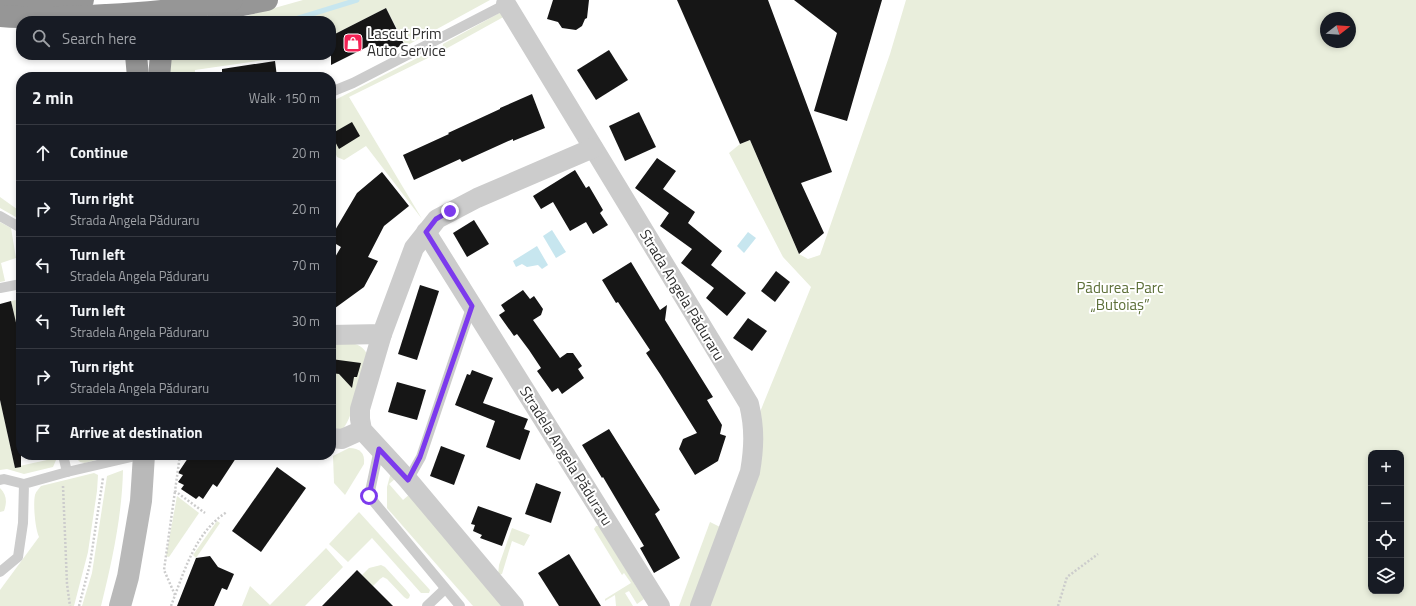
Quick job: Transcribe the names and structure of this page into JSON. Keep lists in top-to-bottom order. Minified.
{"streets":{"street":["Strada Angela Păduraru","Stradela Angela Păduraru"]},"parks":["Pădurea-Parc „Butoiaș”"],"places":{"shop":["Lascut Prim Auto Service"]},"north":"right","page":{"search":"Search here","heading":["2 min","Walk · 150 m"],"list":[["Continue","20 m"],["Turn right","Strada Angela Păduraru","20 m"],["Turn left","Stradela Angela Păduraru","70 m"],["Turn left","Stradela Angela Păduraru","30 m"],["Turn right","Stradela Angela Păduraru","10 m"],"Arrive at destination"],"map_buttons":["+","−"]}}
